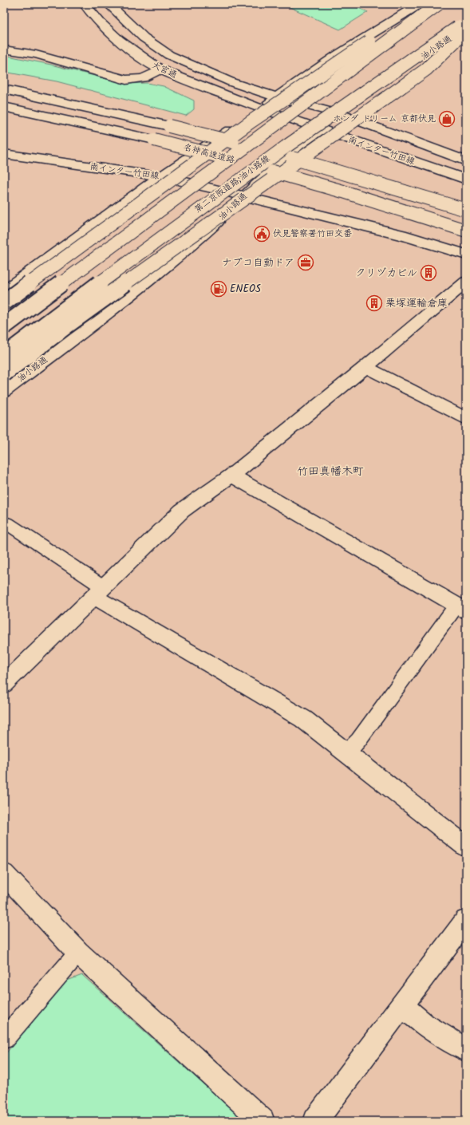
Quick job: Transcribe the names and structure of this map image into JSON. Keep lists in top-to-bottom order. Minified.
{"streets":{"main road":["油小路通","大宮通","南インター竹田線","名神高速道路","第二京阪道路;油小路線"]},"crossings":[["油小路通","南インター竹田線"],["大宮通","南インター竹田線"]],"districts":["竹田真幡木町"],"places":{"shop":["ホンダ ドリーム 京都伏見"],"public building":["伏見警察署竹田交番"],"office":["ナブコ自動ドア"],"building":["クリヅカビル","栗塚運輸倉庫"],"fuel station":["ENEOS"]}}
